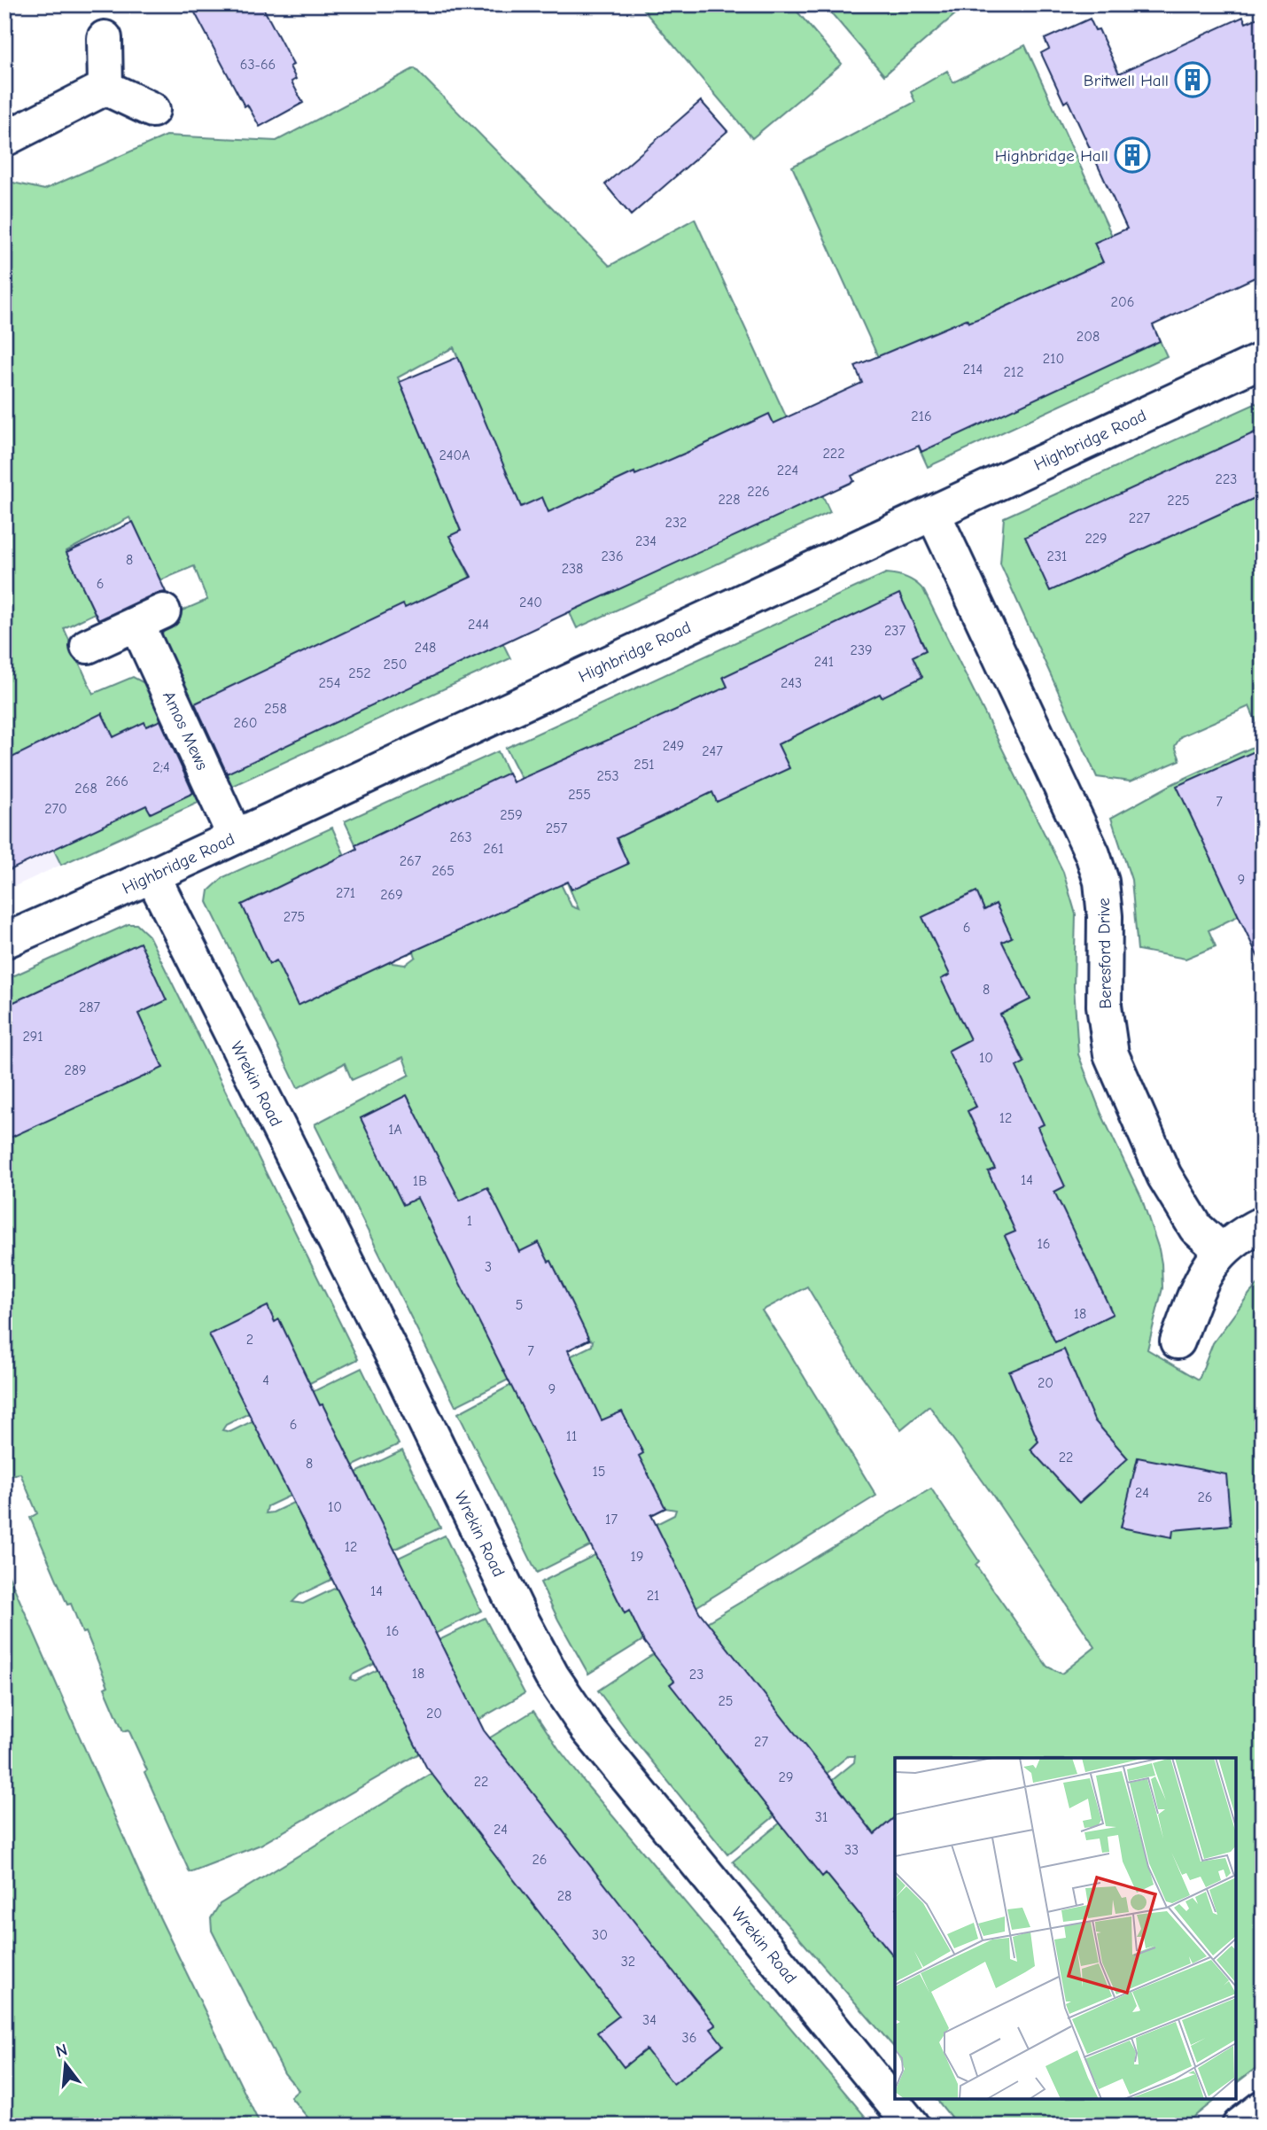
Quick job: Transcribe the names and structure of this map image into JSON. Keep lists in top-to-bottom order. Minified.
{"streets":{"street":["Highbridge Road","Amos Mews","Beresford Drive","Wrekin Road"]},"crossings":[["Highbridge Road","Amos Mews"],["Highbridge Road","Beresford Drive"],["Highbridge Road","Wrekin Road"]],"places":{"building":["Britwell Hall","Highbridge Hall"]},"house_numbers":["63-66","206","208","210","214","212","216","222","240A","224","223","226","228","225","227","232","229","234","236","231","8","238","6","240","244","237","248","239","241","250","252","254","243","258","260","249","247","251","2;4","253","266","268","255","7","270","259","257","263","261","267","265","9","271","269","275","6","8","287","291","10","289","12","1A","14","1B","1","16","3","5","18","2","7","4","20","9","6","11","22","8","15","24","26","10","17","12","19","14","21","16","18","23","25","20","27","29","22","31","24","33","26","28","30","32","34","36"],"north":"top"}
